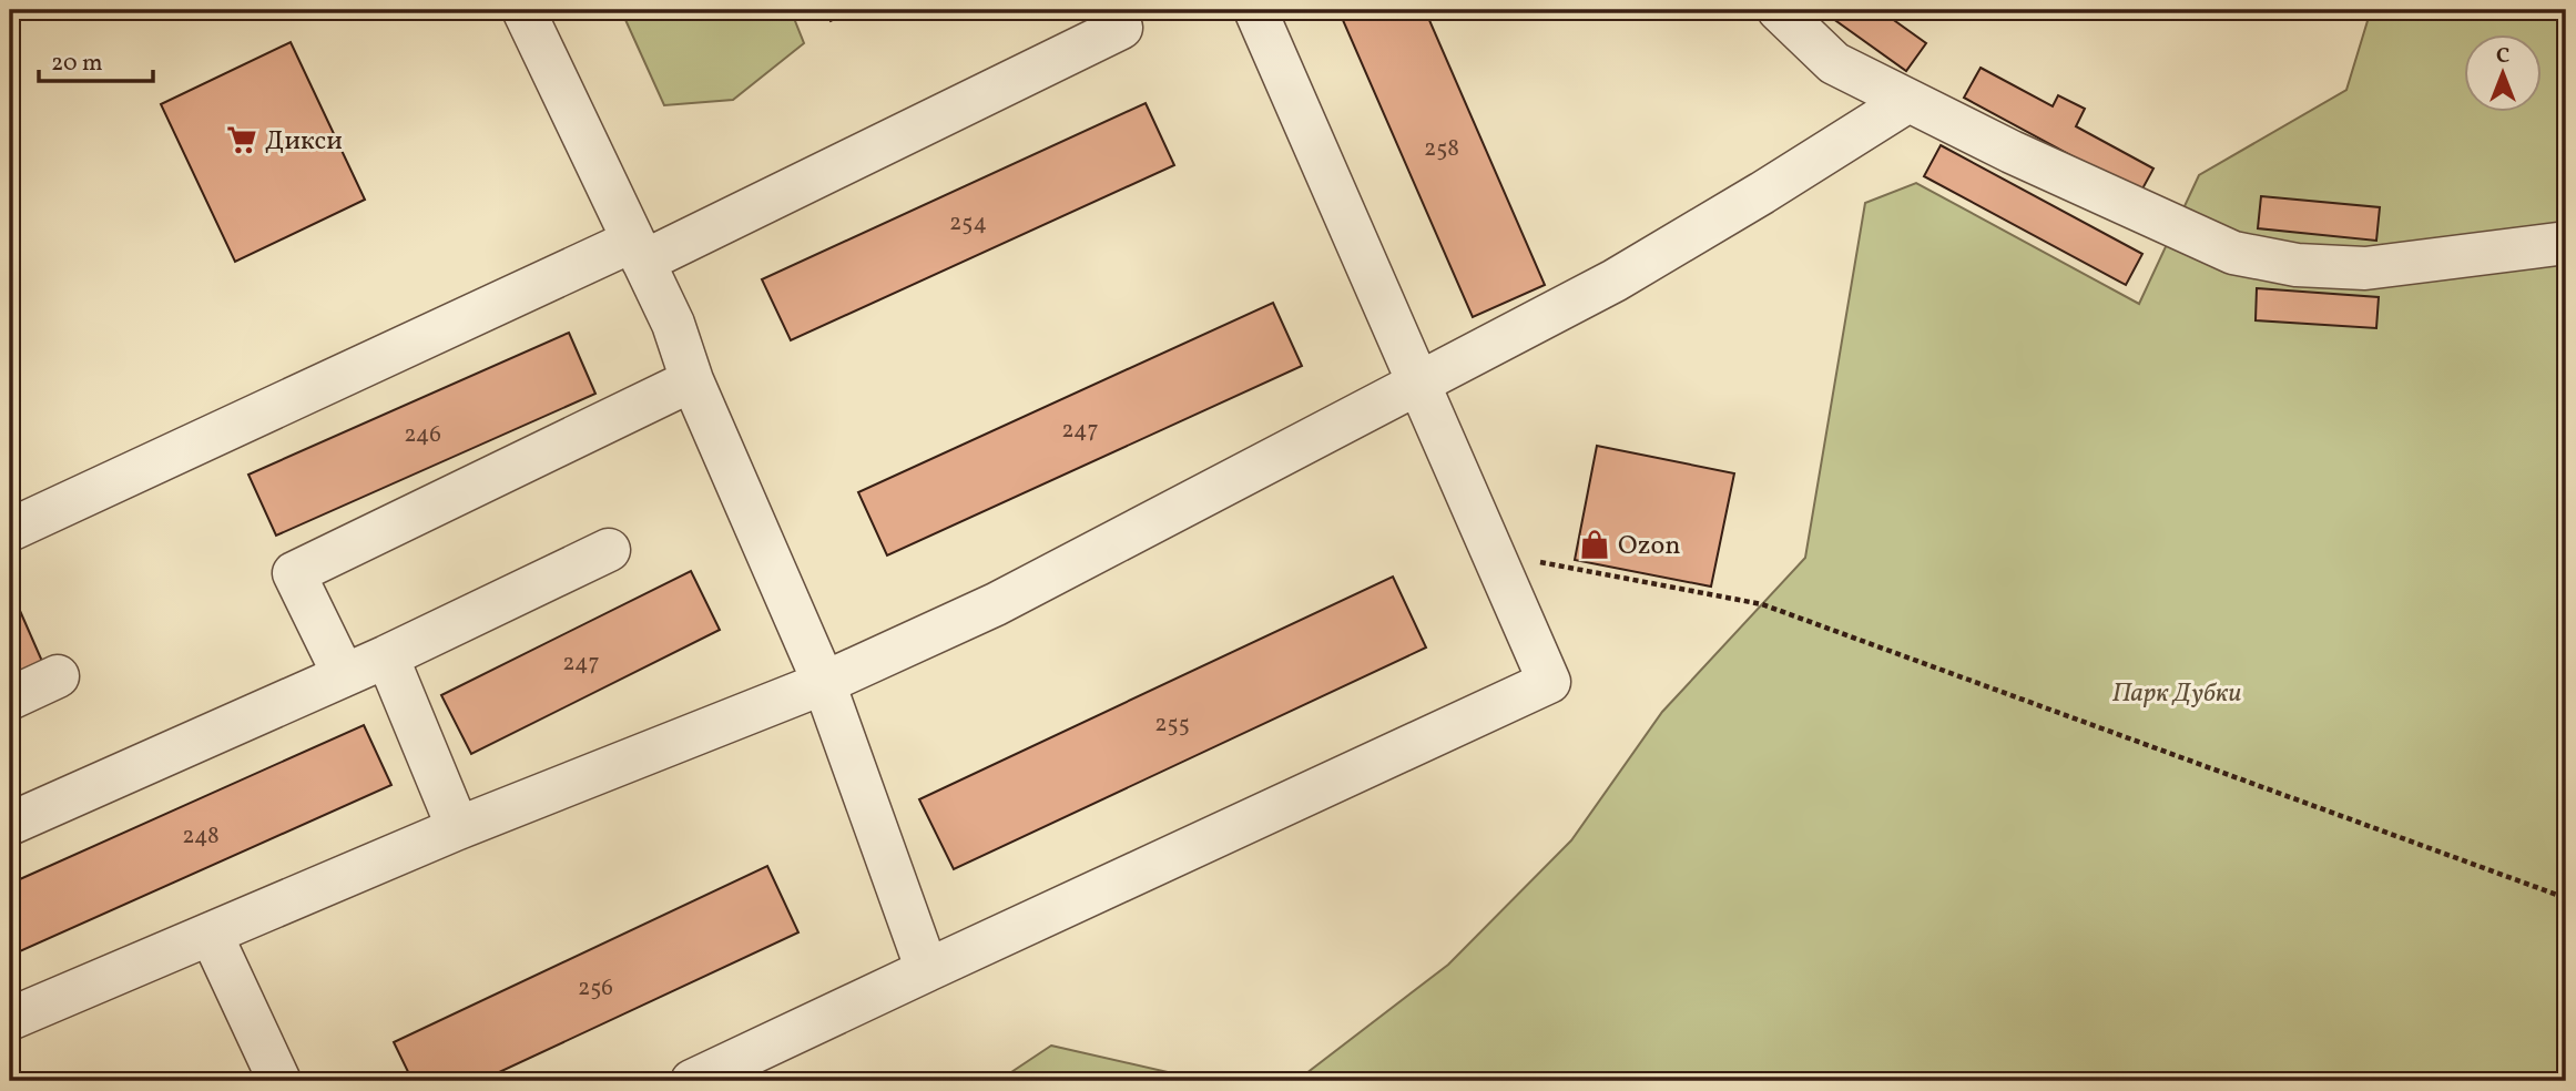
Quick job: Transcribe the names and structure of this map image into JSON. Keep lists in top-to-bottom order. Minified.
{"parks":["Парк Дубки"],"places":{"supermarket":["Дикси"],"shop":["Ozon"]},"house_numbers":["258","254","247","246","247","255","248","256"],"scale_bar":"20 m","north":"top"}
